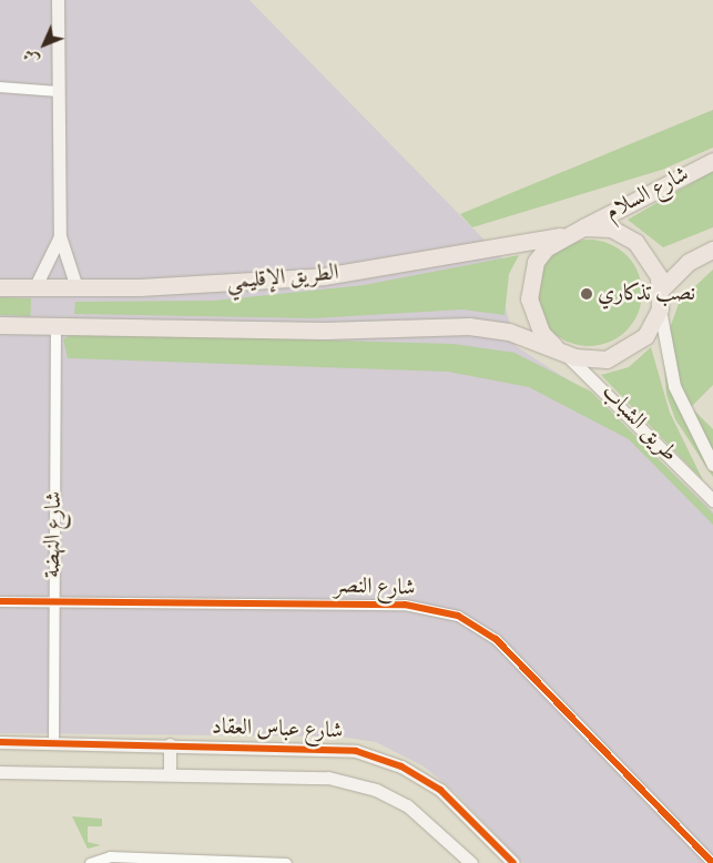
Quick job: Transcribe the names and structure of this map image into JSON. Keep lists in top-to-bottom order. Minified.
{"streets":{"highway":["شارع السلام","الطريق الإقليمي"],"street":["طريق الشباب","شارع النهضة","شارع النصر","شارع عباس العقاد"]},"crossings":[["شارع السلام","الطريق الإقليمي"],["شارع السلام","طريق الشباب"],["الطريق الإقليمي","طريق الشباب"],["الطريق الإقليمي","شارع النهضة"],["شارع النهضة","شارع النصر"],["شارع النهضة","شارع عباس العقاد"]],"places":["نصب تذكاري"],"north":"bottom left"}
